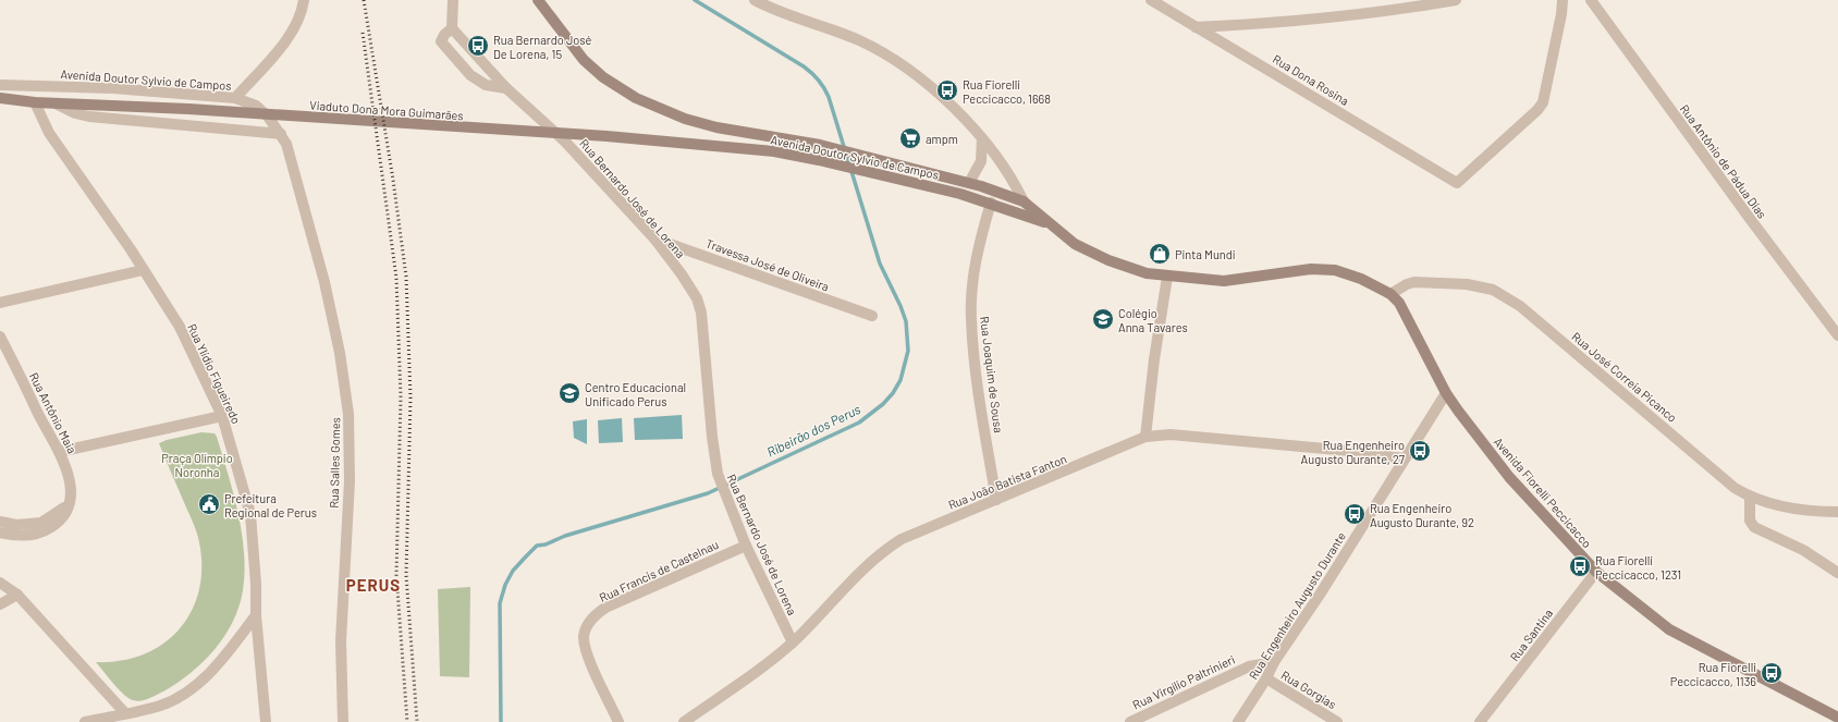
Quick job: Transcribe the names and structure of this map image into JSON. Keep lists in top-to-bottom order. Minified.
{"streets":{"main road":["Avenida Doutor Sylvio de Campos","Viaduto Dona Mora Guimarães","Avenida Fiorelli Peccicacco"],"street":["Rua Dona Rosina","Rua Antônio de Pádua Dias","Rua Bernardo José de Lorena","Travessa José de Oliveira","Rua Ylídio Figueiredo","Rua Joaquim de Sousa","Rua José Correia Picanco","Rua Antônio Maia","Rua Salles Gomes","Rua João Batista Fanton","Rua Francis de Castelnau","Rua Engenheiro Augusto Durante","Rua Santina","Rua Virgílio Paltrinieri","Rua Gorgias"]},"crossings":[["Avenida Doutor Sylvio de Campos","Viaduto Dona Mora Guimarães"],["Avenida Doutor Sylvio de Campos","Rua Joaquim de Sousa"],["Avenida Doutor Sylvio de Campos","Rua Salles Gomes"],["Avenida Doutor Sylvio de Campos","Avenida Fiorelli Peccicacco"],["Viaduto Dona Mora Guimarães","Rua Bernardo José de Lorena"],["Rua Bernardo José de Lorena","Travessa José de Oliveira"],["Rua Bernardo José de Lorena","Rua João Batista Fanton"],["Rua Bernardo José de Lorena","Rua Francis de Castelnau"],["Rua Joaquim de Sousa","Rua João Batista Fanton"],["Rua Joaquim de Sousa","Avenida Fiorelli Peccicacco"],["Rua José Correia Picanco","Avenida Fiorelli Peccicacco"],["Rua João Batista Fanton","Rua Engenheiro Augusto Durante"],["Avenida Fiorelli Peccicacco","Rua Engenheiro Augusto Durante"],["Avenida Fiorelli Peccicacco","Rua Santina"],["Rua Engenheiro Augusto Durante","Rua Virgílio Paltrinieri"],["Rua Engenheiro Augusto Durante","Rua Gorgias"]],"districts":["PERUS"],"water":["Ribeirão dos Perus"],"parks":["Praça Olímpio Noronha"],"places":{"bus stop":["Rua Bernardo José De Lorena, 15","Rua Fiorelli Peccicacco, 1668","Rua Engenheiro Augusto Durante, 27","Rua Engenheiro Augusto Durante, 92","Rua Fiorelli Peccicacco, 1231","Rua Fiorelli Peccicacco, 1136"],"supermarket":["ampm"],"shop":["Pinta Mundi"],"school or university":["Colégio Anna Tavares","Centro Educacional Unificado Perus"],"public building":["Prefeitura Regional de Perus"]}}
